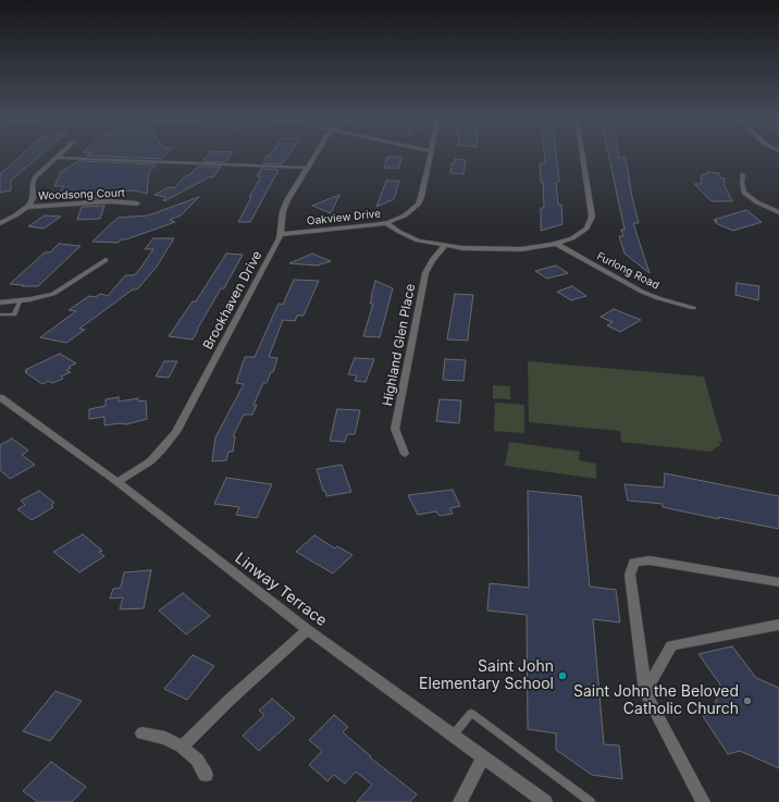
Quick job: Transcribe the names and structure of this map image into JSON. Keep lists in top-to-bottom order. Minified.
{"streets":{"street":["Woodsong Court","Oakview Drive","Furlong Road","Brookhaven Drive","Highland Glen Place","Linway Terrace"]},"crossings":[["Oakview Drive","Brookhaven Drive"],["Brookhaven Drive","Linway Terrace"]],"places":["Saint John Elementary School","Saint John the Beloved Catholic Church"]}
